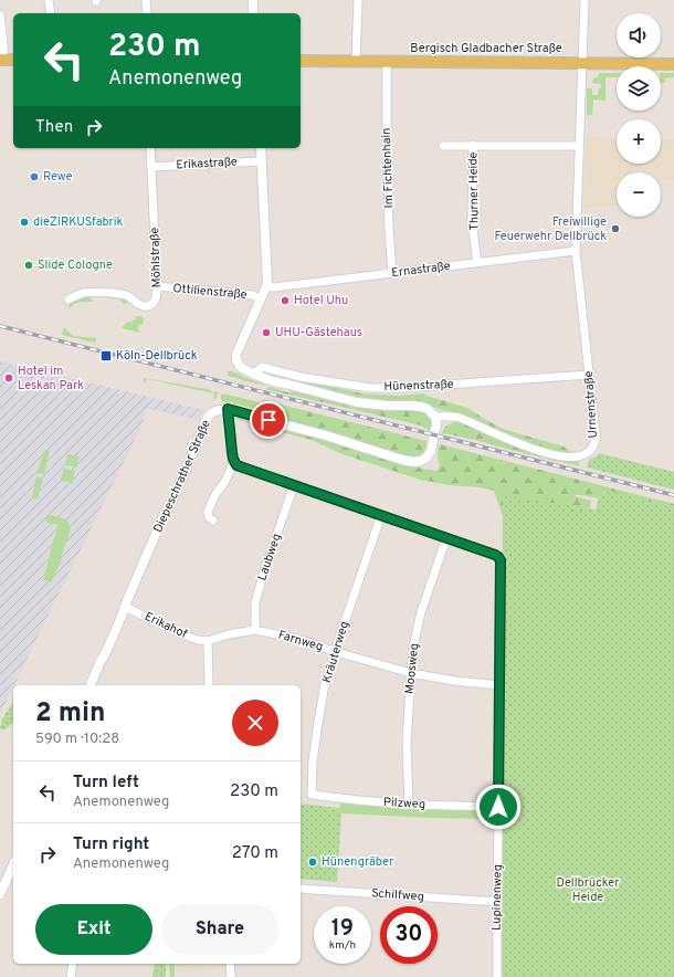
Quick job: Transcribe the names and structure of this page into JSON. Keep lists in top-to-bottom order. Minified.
{"streets":{"main road":["Bergisch Gladbacher Straße"],"street":["Erikastraße","Im Fichtenhain","Thurner Heide","Möhlstraße","Ernastraße","Ottilienstraße","Hünenstraße","Urnenstraße","Diepeschrather Straße","Laubweg","Erikahof","Farnweg","Kräuterweg","Moosweg","Pilzweg","Schilfweg","Lupinenweg"]},"crossings":[["Bergisch Gladbacher Straße","Im Fichtenhain"],["Bergisch Gladbacher Straße","Urnenstraße"],["Erikastraße","Möhlstraße"],["Im Fichtenhain","Ernastraße"],["Thurner Heide","Ernastraße"],["Thurner Heide","Urnenstraße"],["Möhlstraße","Ottilienstraße"],["Ernastraße","Urnenstraße"],["Ottilienstraße","Urnenstraße"],["Hünenstraße","Urnenstraße"],["Diepeschrather Straße","Erikahof"],["Laubweg","Farnweg"],["Farnweg","Kräuterweg"],["Farnweg","Moosweg"],["Farnweg","Pilzweg"],["Kräuterweg","Pilzweg"],["Moosweg","Pilzweg"],["Schilfweg","Lupinenweg"]],"parks":["Dellbrücker Heide"],"places":{"other":["Rewe","dieZIRKUSfabrik","Freiwillige Feuerwehr Dellbrück","Slide Cologne","Hotel Uhu","UHU-Gästehaus","Hotel im Leskan Park","Hünengräber"],"transit":["Köln-Dellbrück"]},"page":{"map_buttons":["+","−"],"turn":["230 m","Anemonenweg"],"then":"Then","heading":["2 min","590 m · 10:28"],"list":[{"name":"Turn left","note":"Anemonenweg","value":"230 m"},{"name":"Turn right","note":"Anemonenweg","value":"270 m"}],"buttons":["Exit","Share"],"speed":"19 km/h","limit":"30"}}
